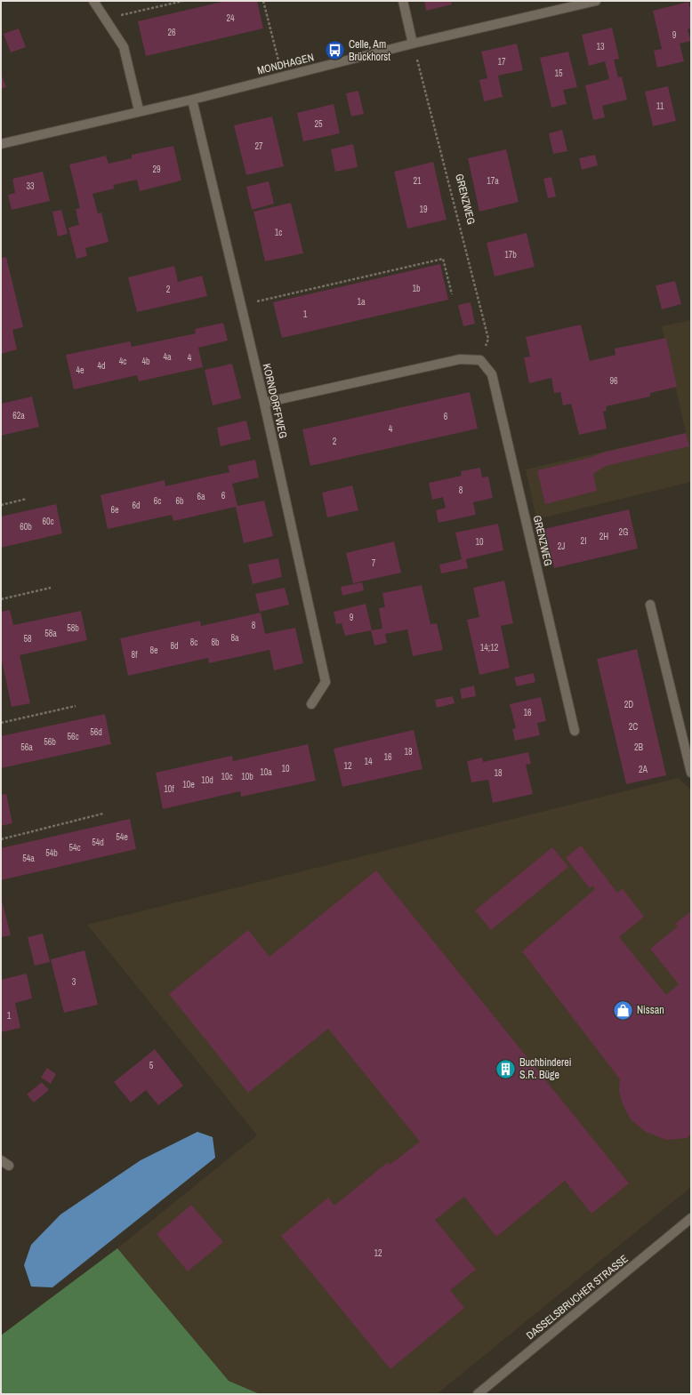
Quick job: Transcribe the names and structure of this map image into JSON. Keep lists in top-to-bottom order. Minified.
{"streets":{"street":["MONDHAGEN","GRENZWEG","KORNDORFFWEG","DASSELSBRUCHER STRASSE"]},"crossings":[["MONDHAGEN","GRENZWEG"],["MONDHAGEN","KORNDORFFWEG"]],"places":{"bus stop":["Celle, Am Brückhorst"],"shop":["Nissan"],"building":["Buchbinderei S.R. Büge"]},"house_numbers":["24","26","9","13","17","15","11","25","27","29","21","17a","33","19","1c","17b","1b","2","1a","1","4a","4","4c","4b","4d","4e","96","62a","6","4","2","8","6","6a","6c","6b","6d","6e","60c","60b","2G","2H","2I","10","2J","7","9","8","58b","58a","8a","58","8c","8b","8d","14;12","8e","8f","2D","16","2C","56d","56c","56b","56a","2B","18","16","14","12","10","2A","10a","18","10c","10b","10d","10e","10f","54e","54d","54c","54b","54a","3","1","5","12"]}
